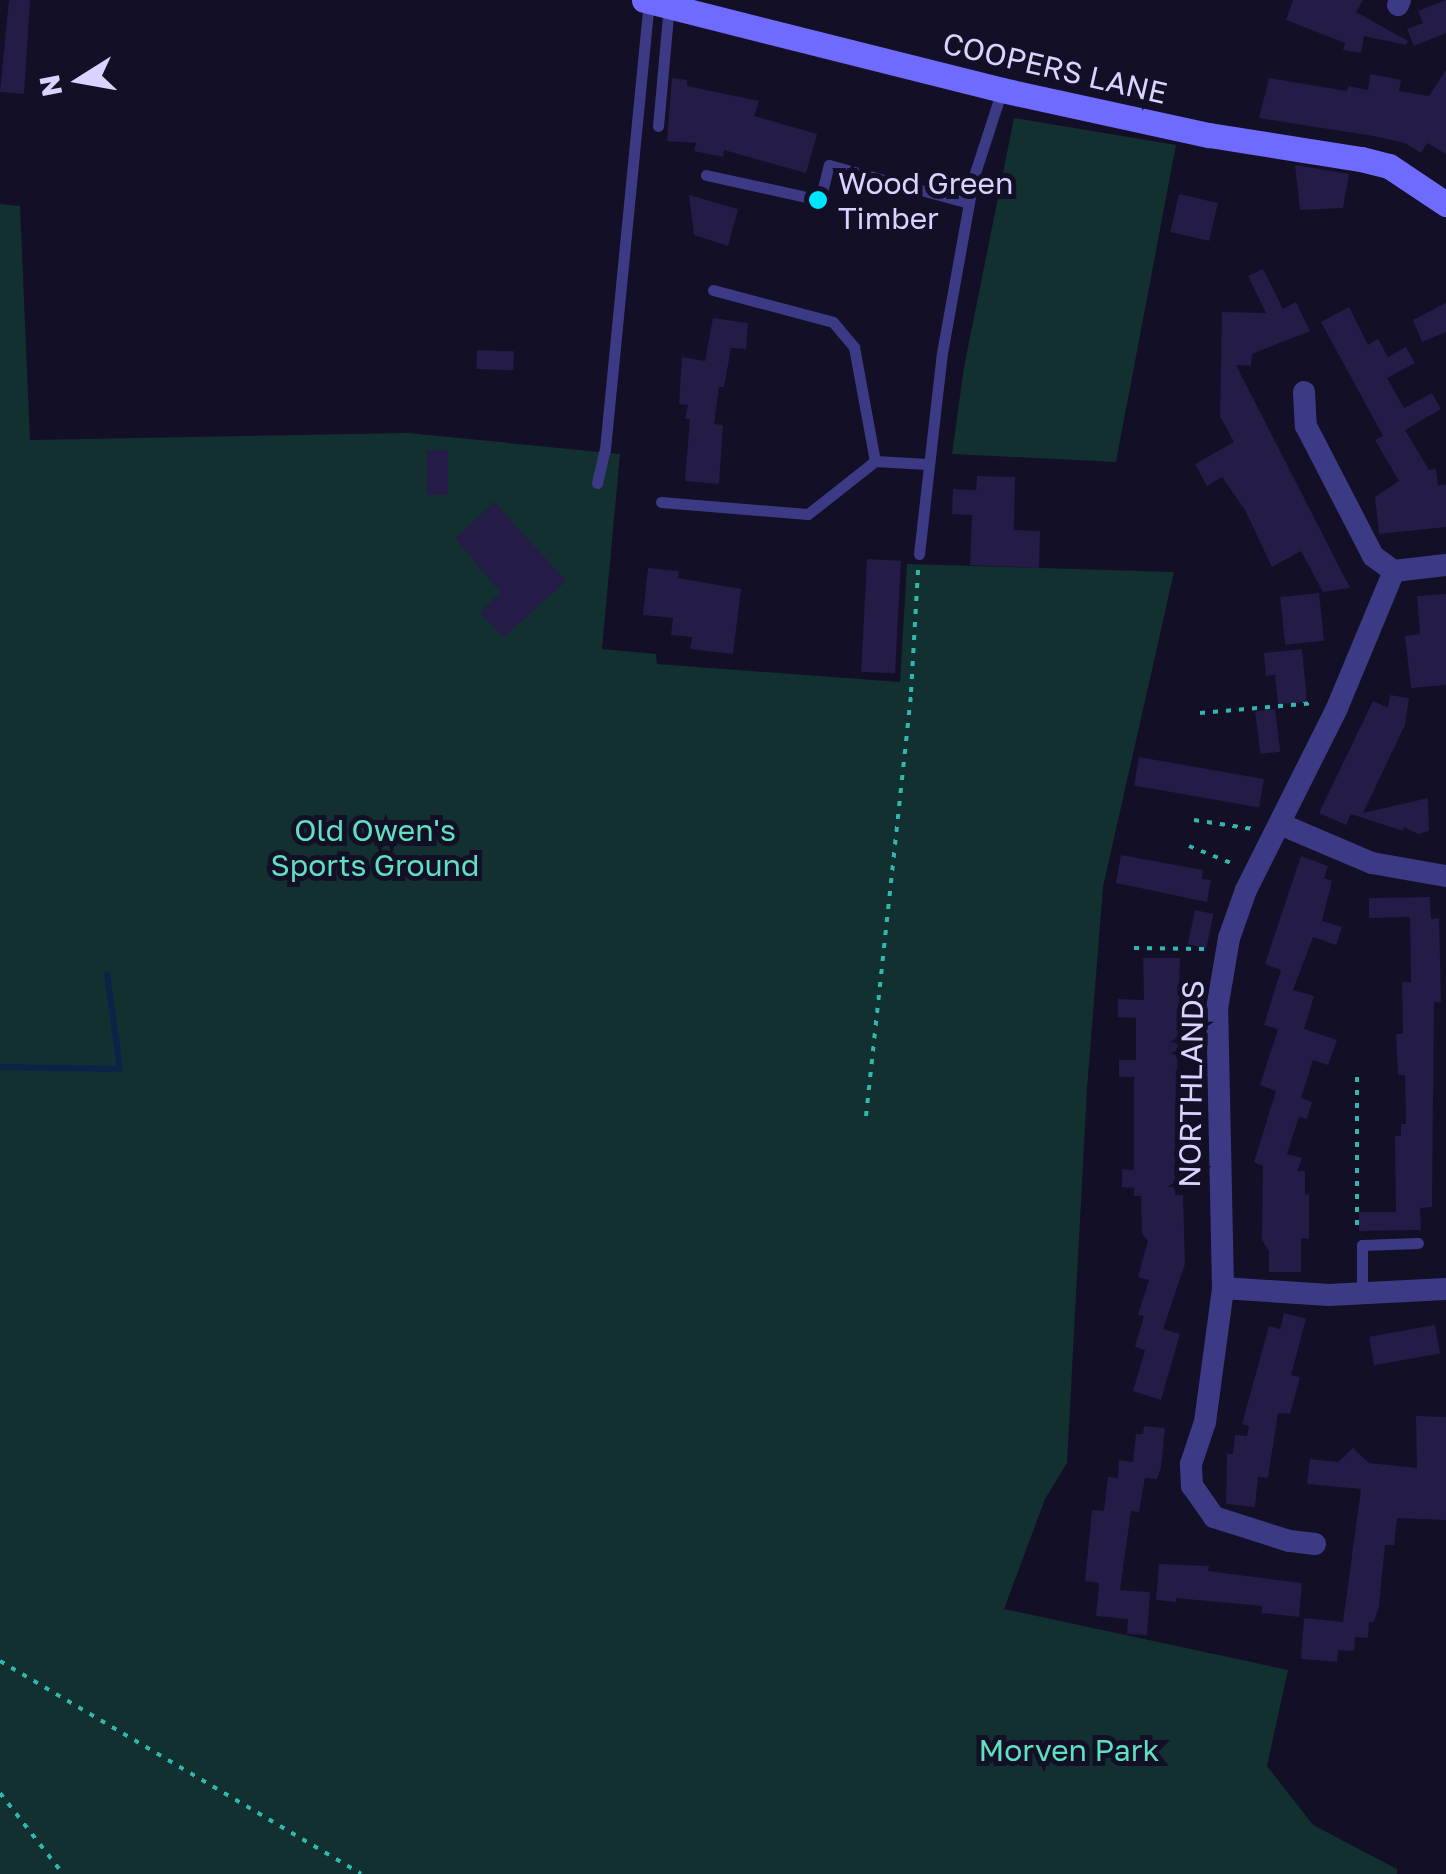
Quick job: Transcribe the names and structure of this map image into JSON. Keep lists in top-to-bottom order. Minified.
{"streets":{"main road":["COOPERS LANE"],"street":["NORTHLANDS"]},"parks":["Old Owen's Sports Ground","Morven Park"],"places":["Wood Green Timber"],"north":"left"}
